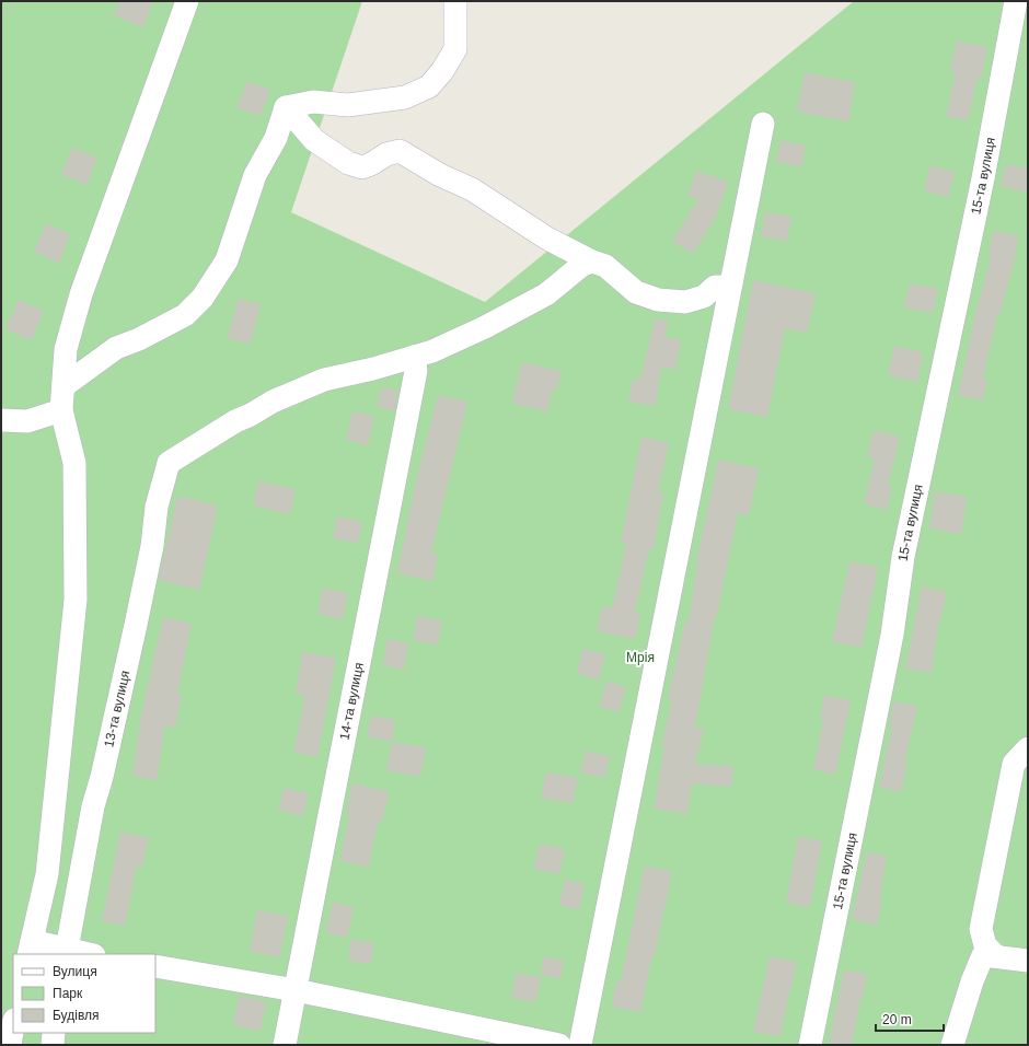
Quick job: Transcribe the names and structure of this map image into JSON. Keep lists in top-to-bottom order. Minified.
{"streets":{"street":["15-та вулиця","14-та вулиця","13-та вулиця"]},"crossings":[["14-та вулиця","13-та вулиця"]],"parks":["Мрія"],"legend":["Вулиця","Парк","Будівля"],"scale_bar":"20 m"}
